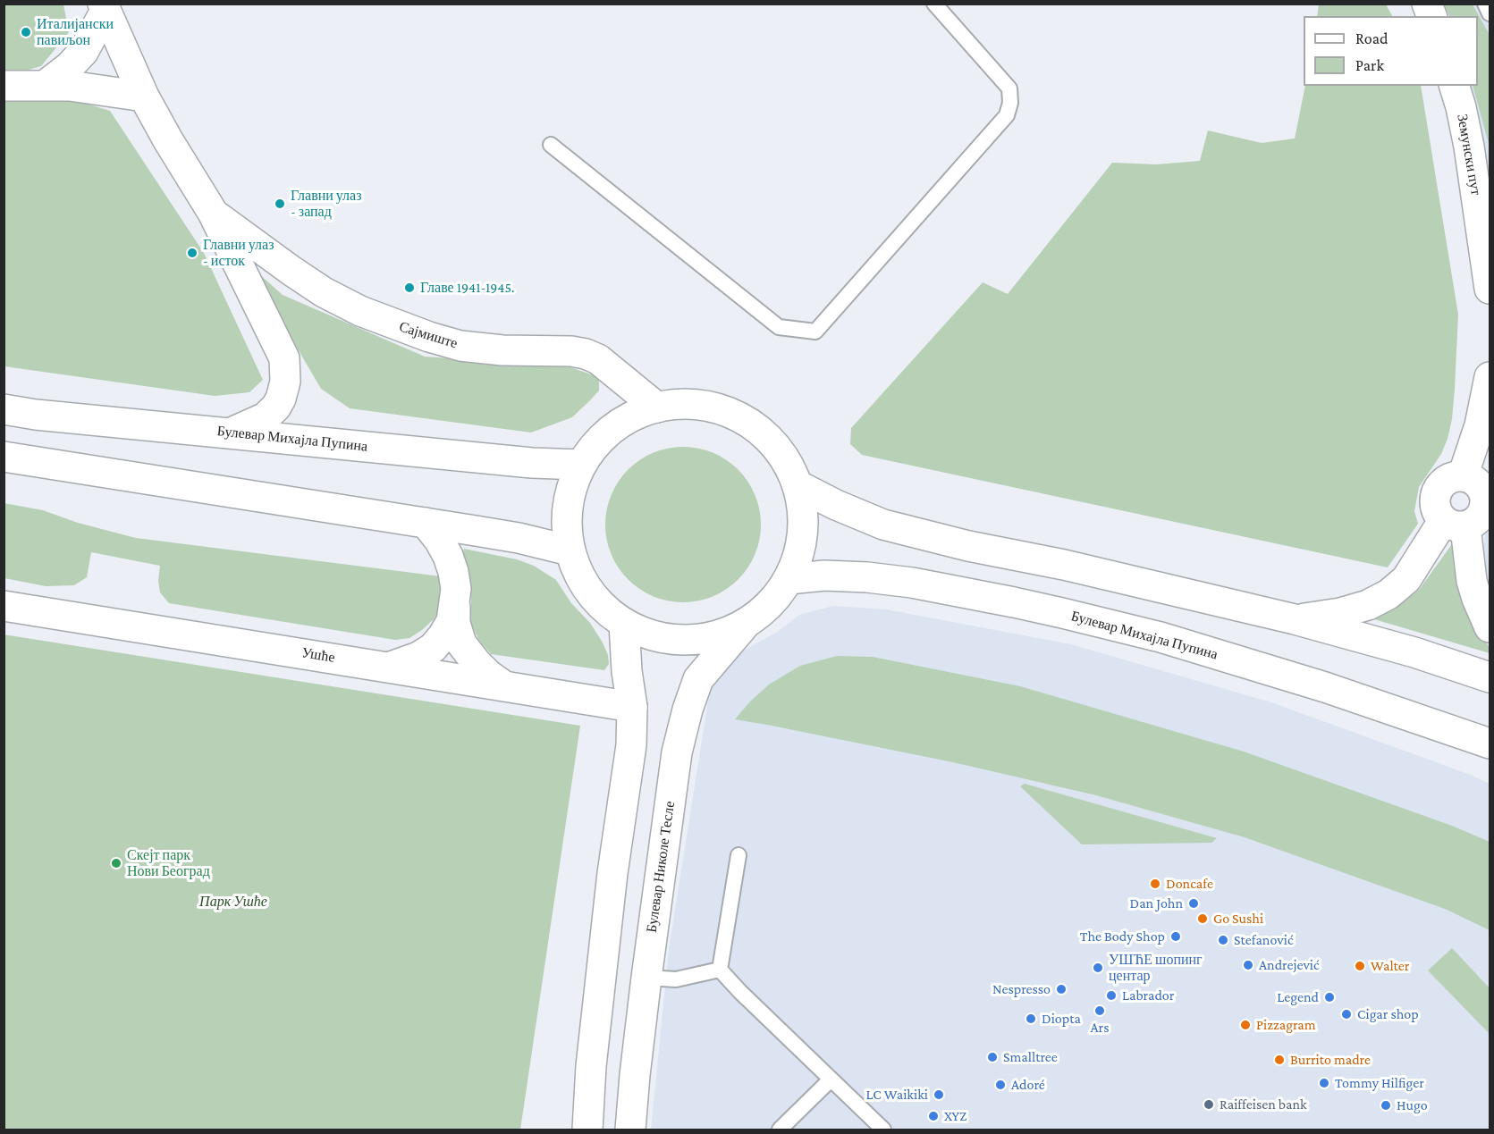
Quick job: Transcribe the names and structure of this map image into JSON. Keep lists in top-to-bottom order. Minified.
{"streets":{"main road":["Земунски пут","Сајмиште","Булевар Михајла Пупина","Ушће","Булевар Николе Тесле"]},"crossings":[["Сајмиште","Булевар Михајла Пупина"]],"parks":["Парк Ушће"],"places":["Италијански павиљон","Главни улаз - запад","Главни улаз - исток","Главе 1941-1945.","Скејт парк Нови Београд","Doncafe","Dan John","Go Sushi","The Body Shop","Stefanović","Andrejević","Walter","УШЋЕ шопинг центар","Nespresso","Labrador","Legend","Ars","Cigar shop","Diopta","Pizzagram","Smalltree","Burrito madre","Tommy Hilfiger","Adoré","LC Waikiki","Raiffeisen bank","Hugo","XYZ"],"legend":["Road","Park"]}
